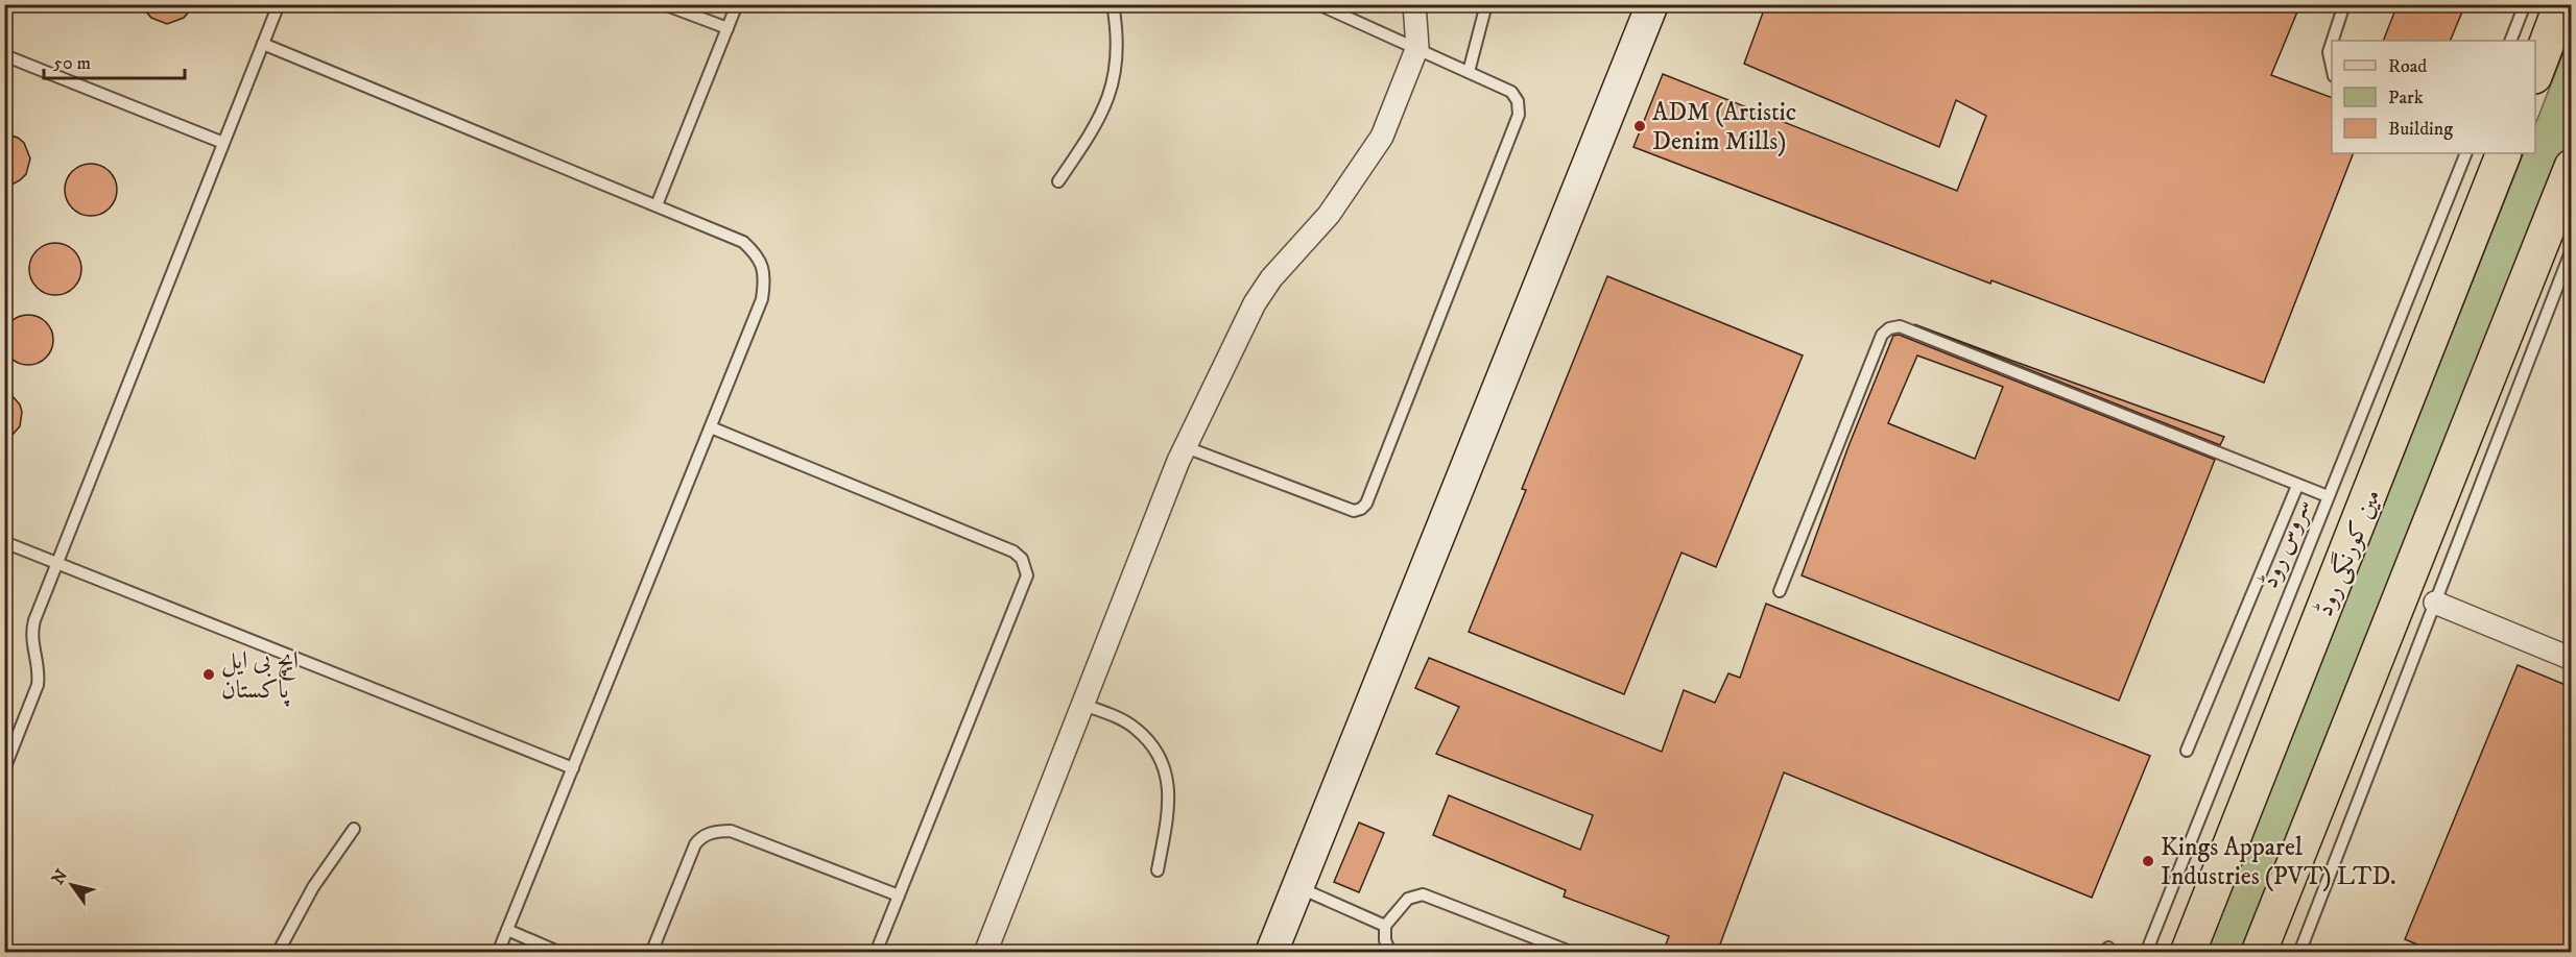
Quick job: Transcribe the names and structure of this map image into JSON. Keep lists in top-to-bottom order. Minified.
{"streets":{"main road":["مین کورنگی روڈ"],"lane":["سروس روڈ"]},"places":["ADM (Artistic Denim Mills)","ایچ بی ایل پاکستان","Kings Apparel Industries (PVT) LTD."],"legend":["Road","Park","Building"],"scale_bar":"50 m","north":"top left"}
